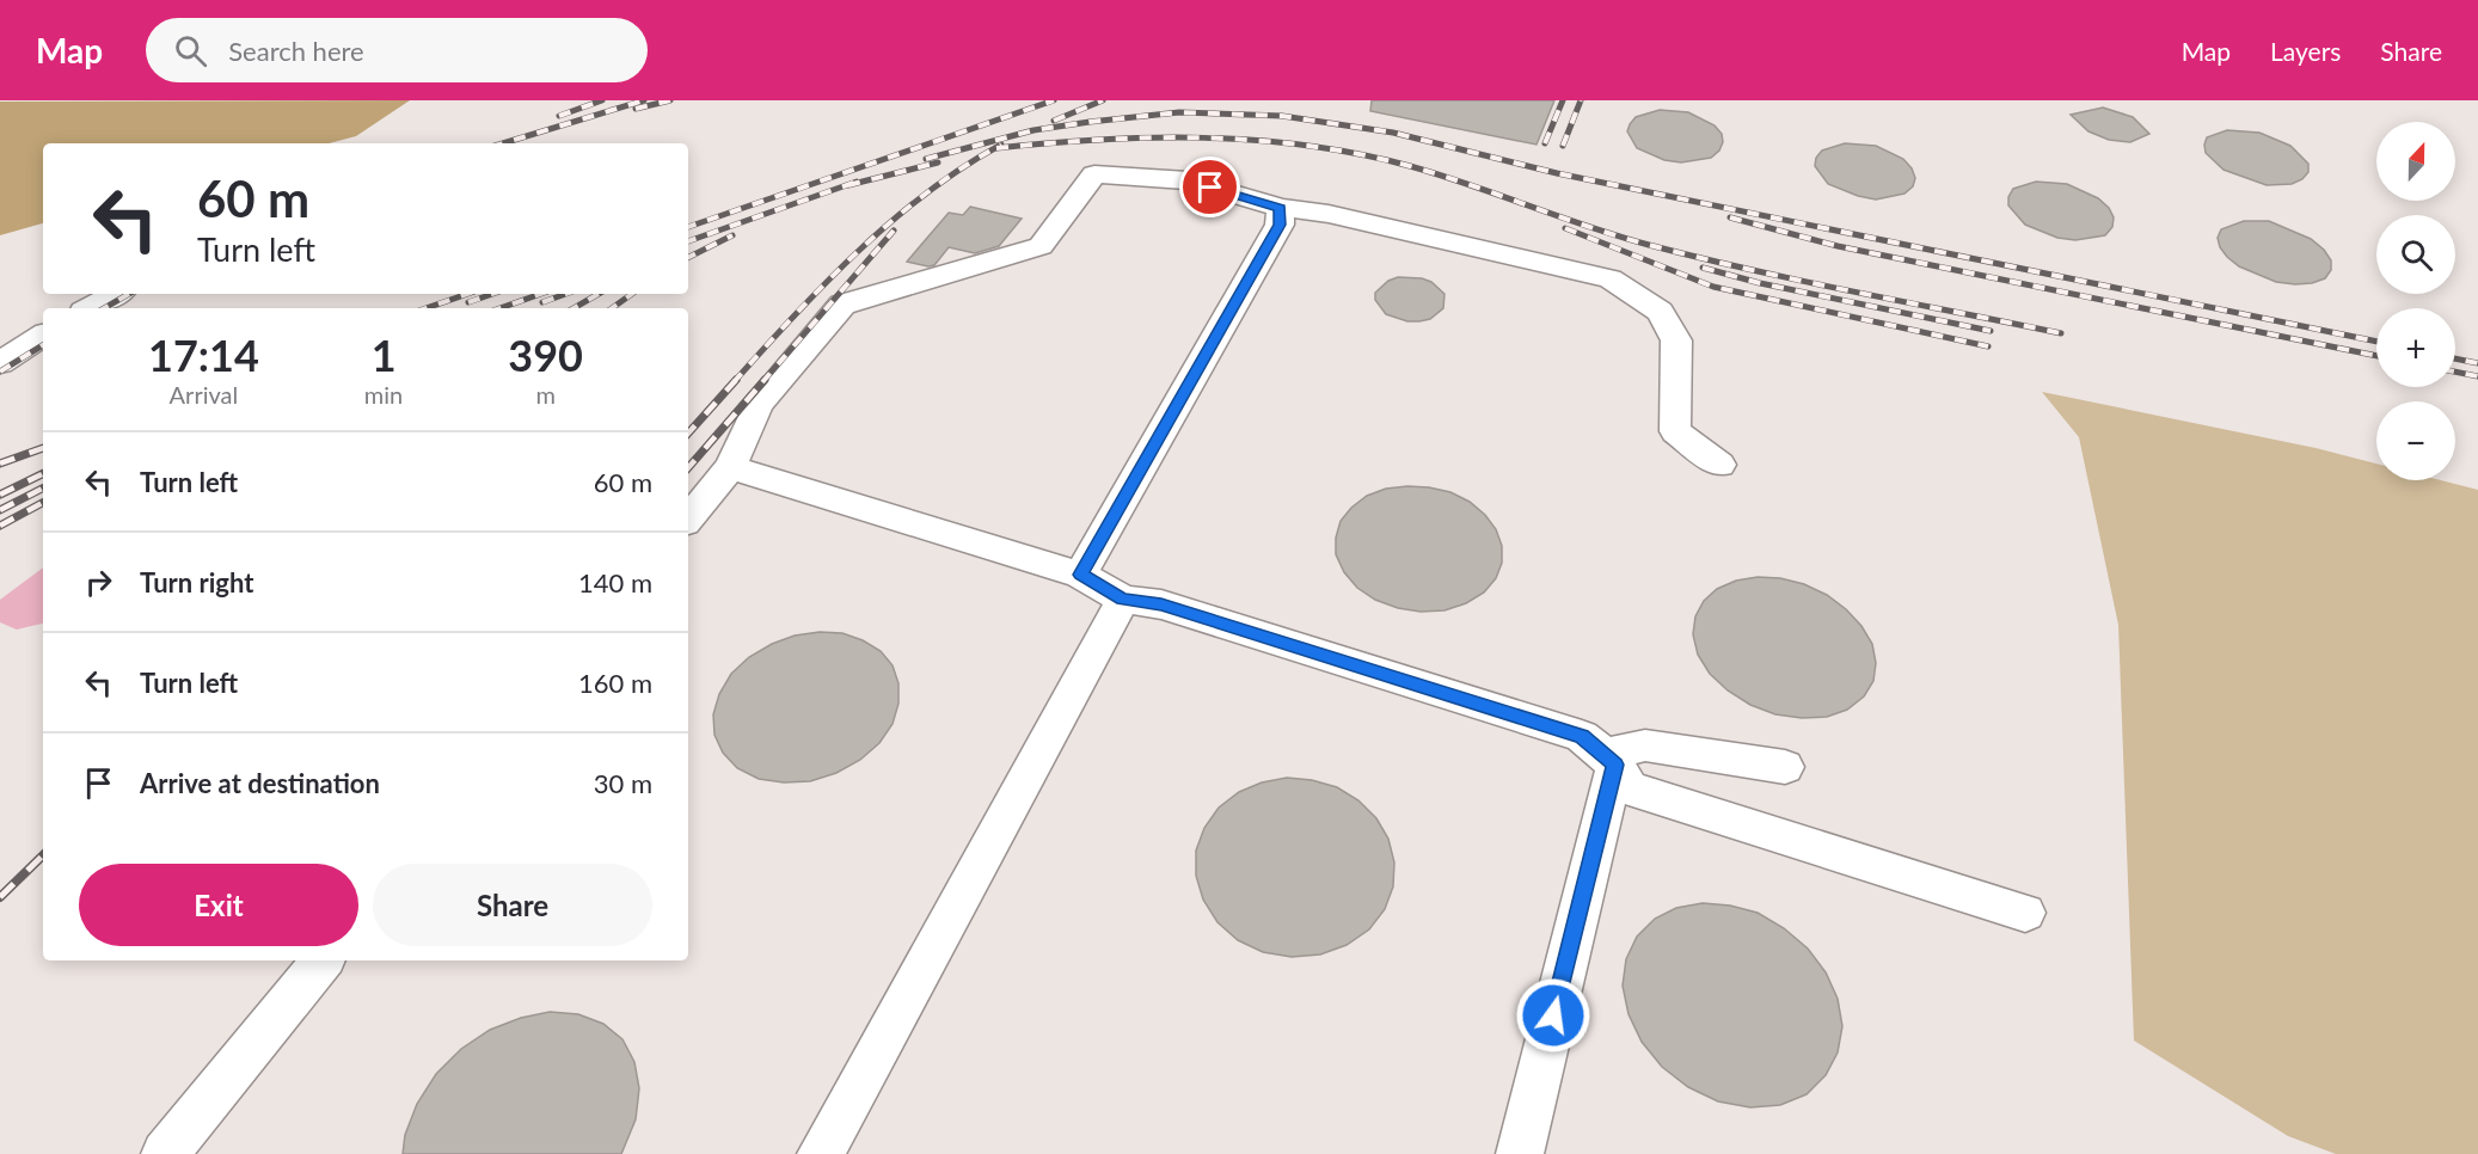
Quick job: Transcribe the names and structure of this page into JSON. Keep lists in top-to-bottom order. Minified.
{"north":"top","page":{"header":"Map","search":"Search here","nav":["Map","Layers","Share"],"map_buttons":["+","−"],"turn":["60 m","Turn left"],"eta":["17:14","Arrival","1","min","390","m"],"list":[{"name":"Turn left","value":"60 m"},{"name":"Turn right","value":"140 m"},{"name":"Turn left","value":"160 m"},{"name":"Arrive at destination","value":"30 m"}],"buttons":["Exit","Share"]}}
